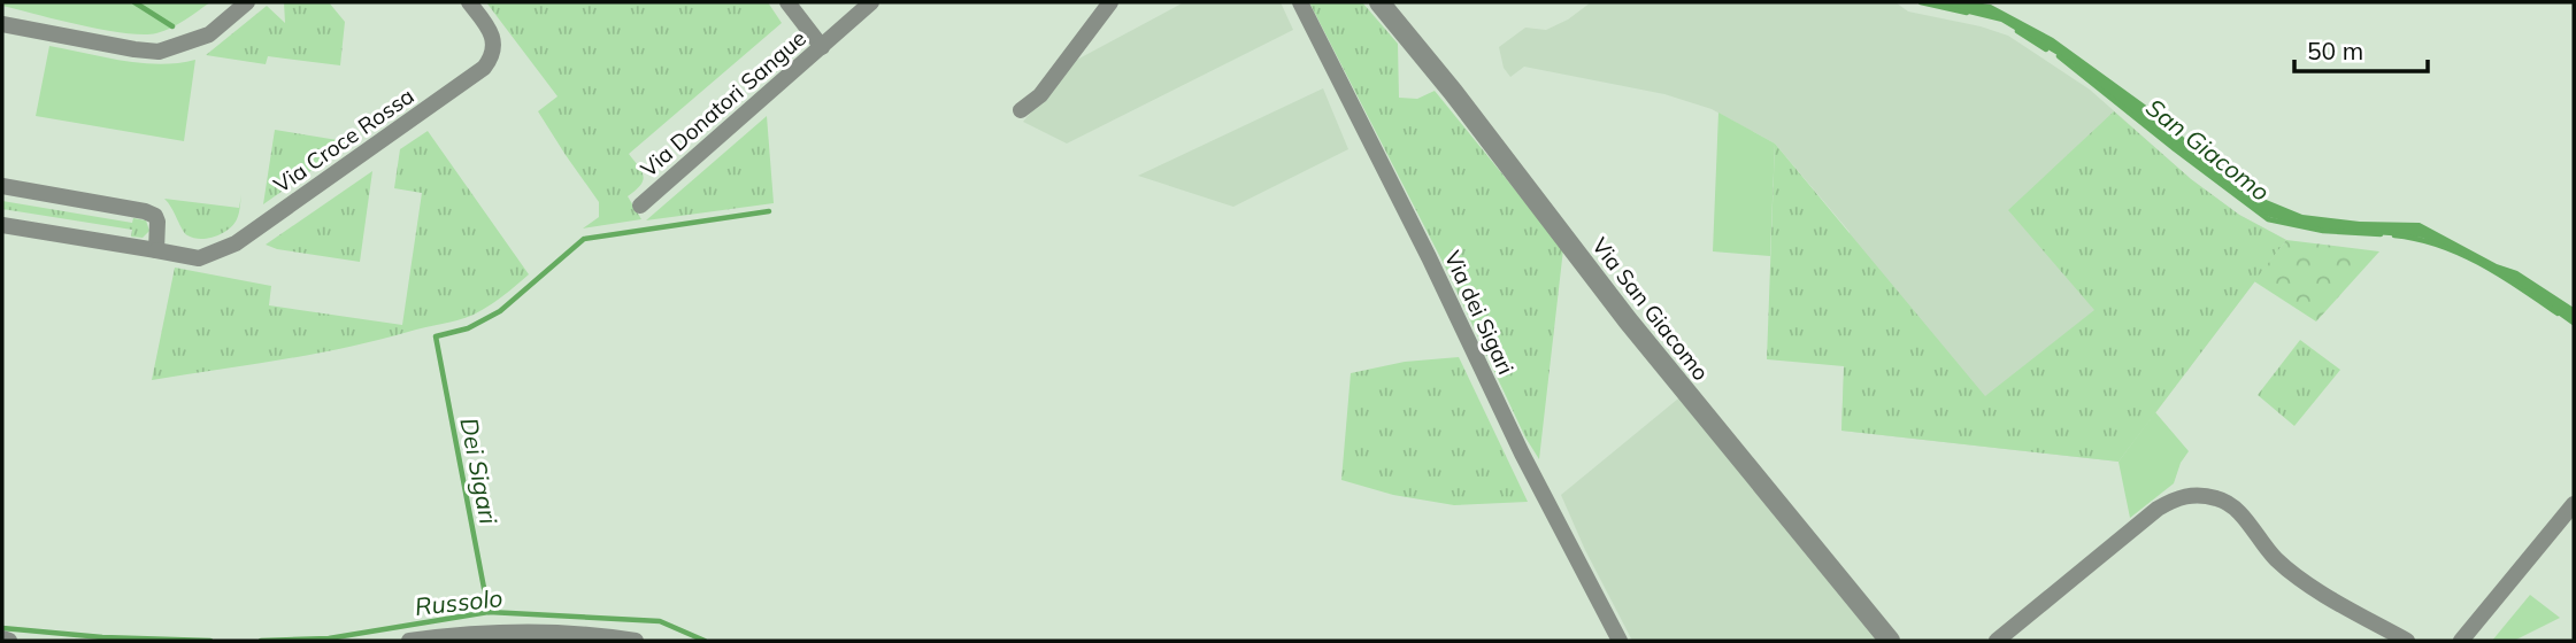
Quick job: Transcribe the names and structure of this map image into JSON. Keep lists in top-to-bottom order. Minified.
{"streets":{"street":["Via Donatori Sangue","Via Croce Rossa","Via San Giacomo","Via dei Sigari"]},"water":["San Giacomo","Dei Sigari","Russolo"],"scale_bar":"50 m"}
